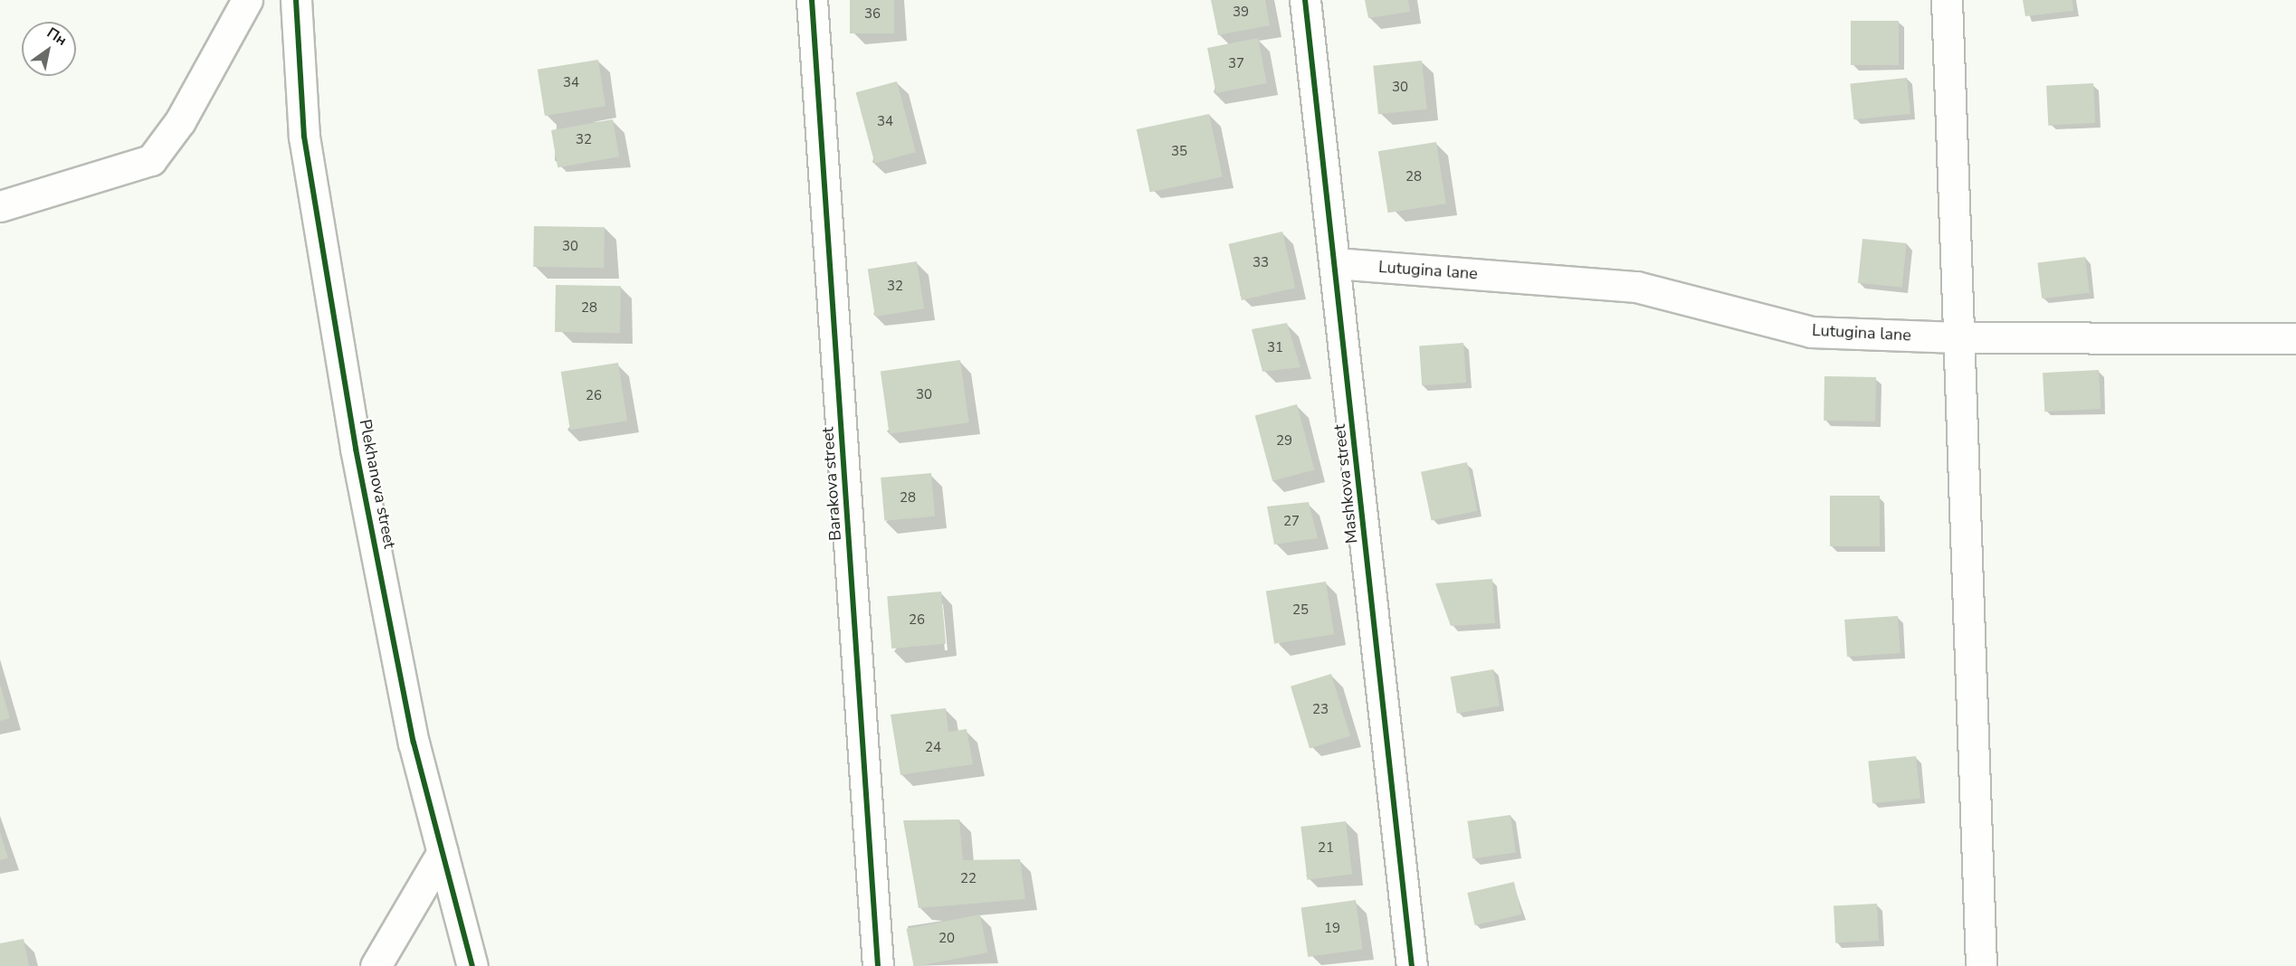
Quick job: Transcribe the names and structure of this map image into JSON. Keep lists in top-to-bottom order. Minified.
{"streets":{"street":["Lutugina lane","Plekhanova street","Barakova street","Mashkova street"]},"crossings":[["Lutugina lane","Mashkova street"]],"house_numbers":["39","36","37","34","30","34","32","35","28","30","33","32","28","31","30","26","29","28","27","25","26","23","24","21","22","19","20"],"north":"top right"}
